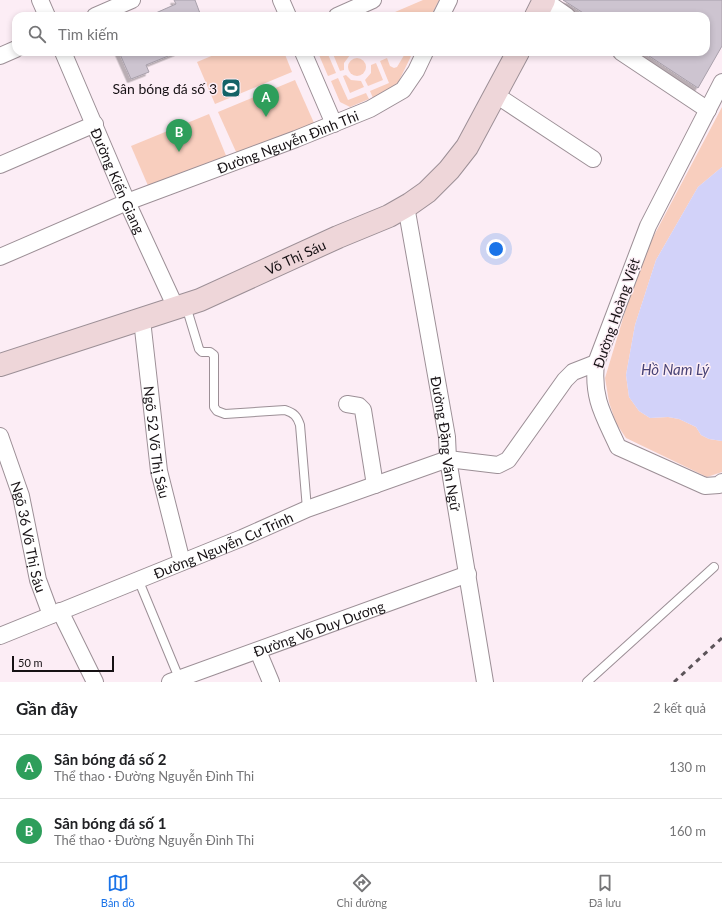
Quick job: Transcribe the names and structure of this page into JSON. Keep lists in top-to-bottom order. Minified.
{"streets":{"street":["Đường Nguyễn Đình Thi","Đường Kiến Giang","Võ Thị Sáu","Đường Hoàng Việt","Ngõ 52 Võ Thị Sáu","Đường Đặng Văn Ngữ","Ngõ 36 Võ Thị Sáu","Đường Nguyễn Cư Trinh","Đường Võ Duy Dương"]},"crossings":[["Đường Nguyễn Đình Thi","Đường Kiến Giang"],["Đường Kiến Giang","Võ Thị Sáu"],["Võ Thị Sáu","Ngõ 52 Võ Thị Sáu"],["Võ Thị Sáu","Đường Đặng Văn Ngữ"],["Ngõ 52 Võ Thị Sáu","Đường Nguyễn Cư Trinh"],["Đường Đặng Văn Ngữ","Đường Nguyễn Cư Trinh"],["Đường Đặng Văn Ngữ","Đường Võ Duy Dương"],["Ngõ 36 Võ Thị Sáu","Đường Nguyễn Cư Trinh"]],"water":["Hồ Nam Lý"],"places":{"sports":["Sân bóng đá số 3"]},"scale_bar":"50 m","page":{"search":"Tìm kiếm","pins":["A","B"],"scale":"50 m","heading":["Gần đây","2 kết quả"],"list":[{"mark":"A","name":"Sân bóng đá số 2","note":"Thể thao · Đường Nguyễn Đình Thi","value":"130 m"},{"mark":"B","name":"Sân bóng đá số 1","note":"Thể thao · Đường Nguyễn Đình Thi","value":"160 m"}],"nav":["Bản đồ","Chỉ đường","Đã lưu"]}}
